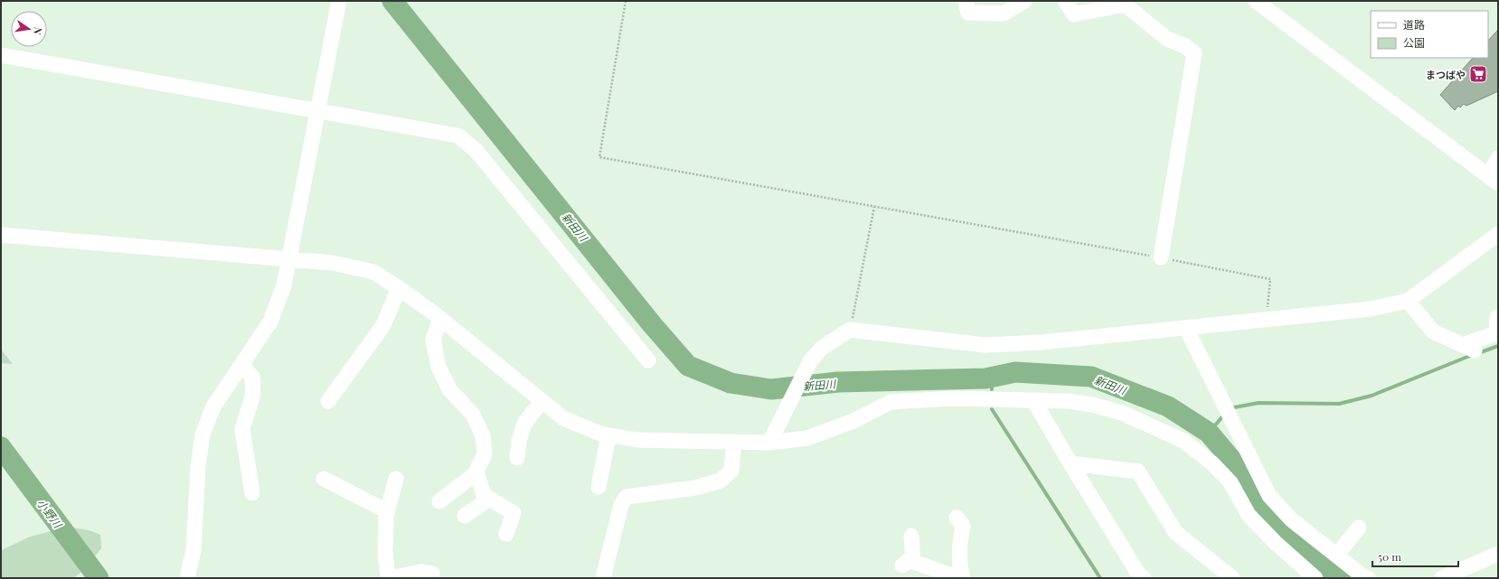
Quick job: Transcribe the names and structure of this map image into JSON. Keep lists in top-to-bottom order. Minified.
{"water":["新田川","小野川"],"places":{"supermarket":["まつばや"]},"legend":["道路","公園"],"scale_bar":"50 m","north":"right"}
